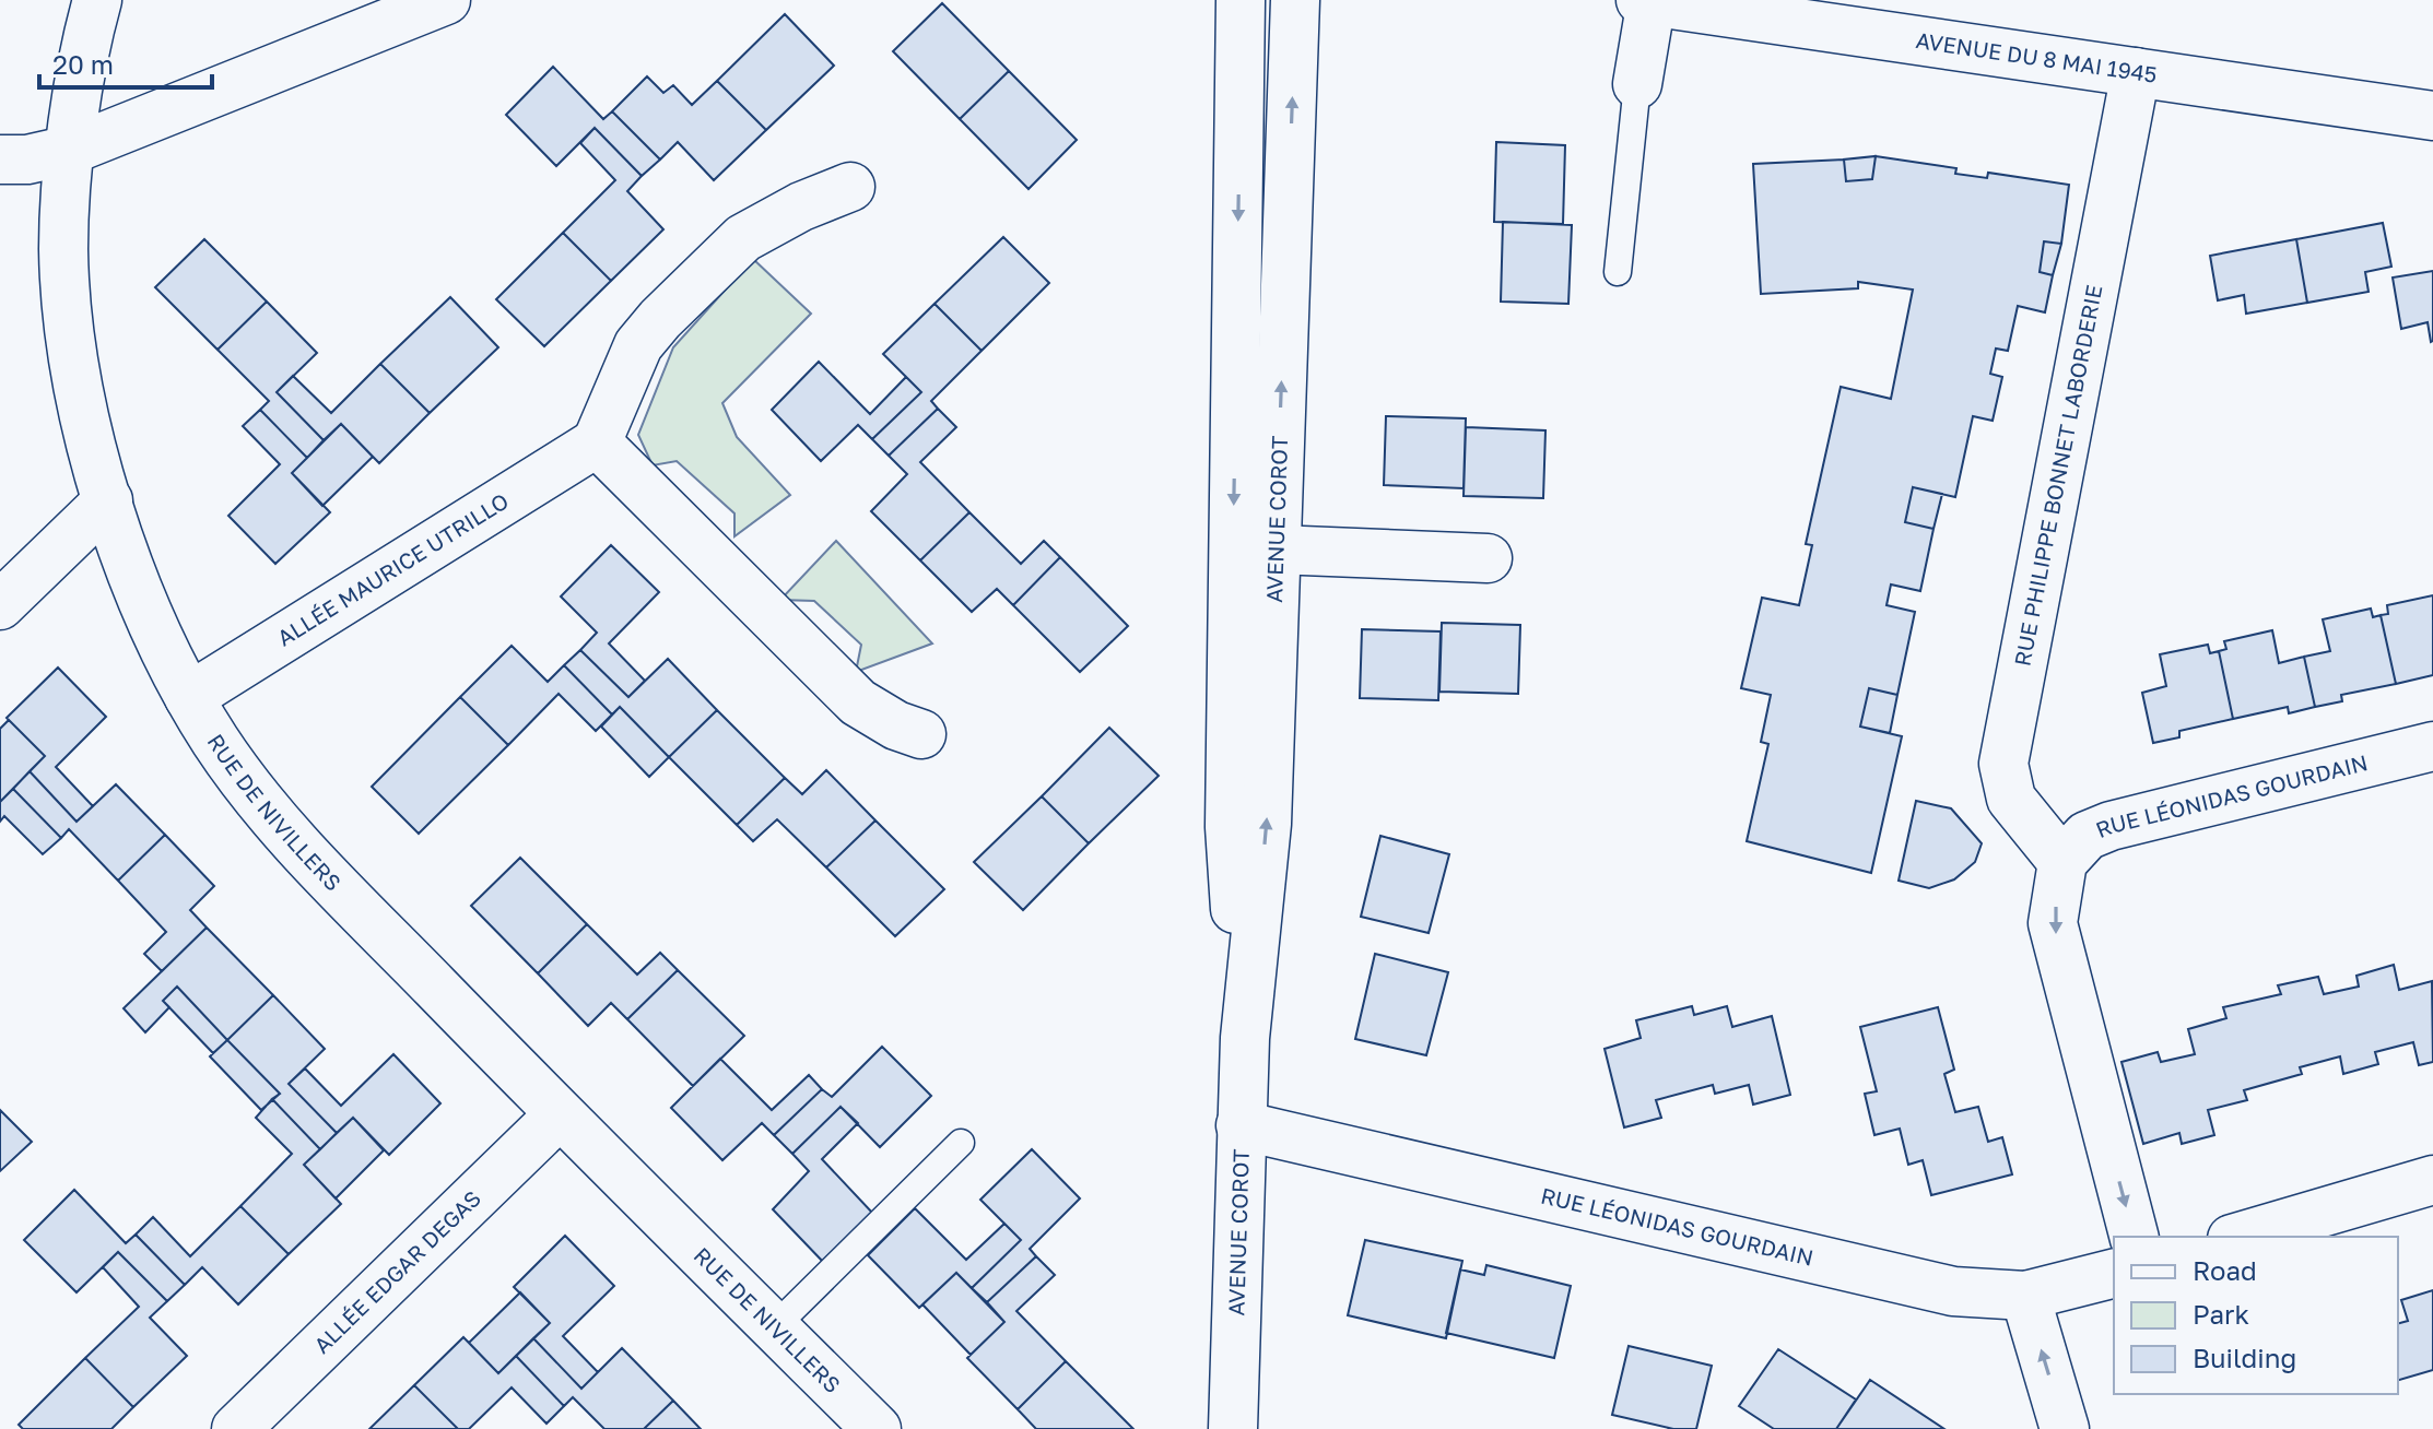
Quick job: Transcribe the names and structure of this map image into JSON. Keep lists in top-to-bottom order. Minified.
{"streets":{"street":["AVENUE DU 8 MAI 1945","RUE PHILIPPE BONNET LABORDERIE","AVENUE COROT","ALLÉE MAURICE UTRILLO","RUE LÉONIDAS GOURDAIN","RUE DE NIVILLERS","ALLÉE EDGAR DEGAS"]},"crossings":[["AVENUE DU 8 MAI 1945","RUE PHILIPPE BONNET LABORDERIE"],["RUE PHILIPPE BONNET LABORDERIE","RUE LÉONIDAS GOURDAIN"],["AVENUE COROT","RUE LÉONIDAS GOURDAIN"],["ALLÉE MAURICE UTRILLO","RUE DE NIVILLERS"],["RUE DE NIVILLERS","ALLÉE EDGAR DEGAS"]],"legend":["Road","Park","Building"],"scale_bar":"20 m"}
